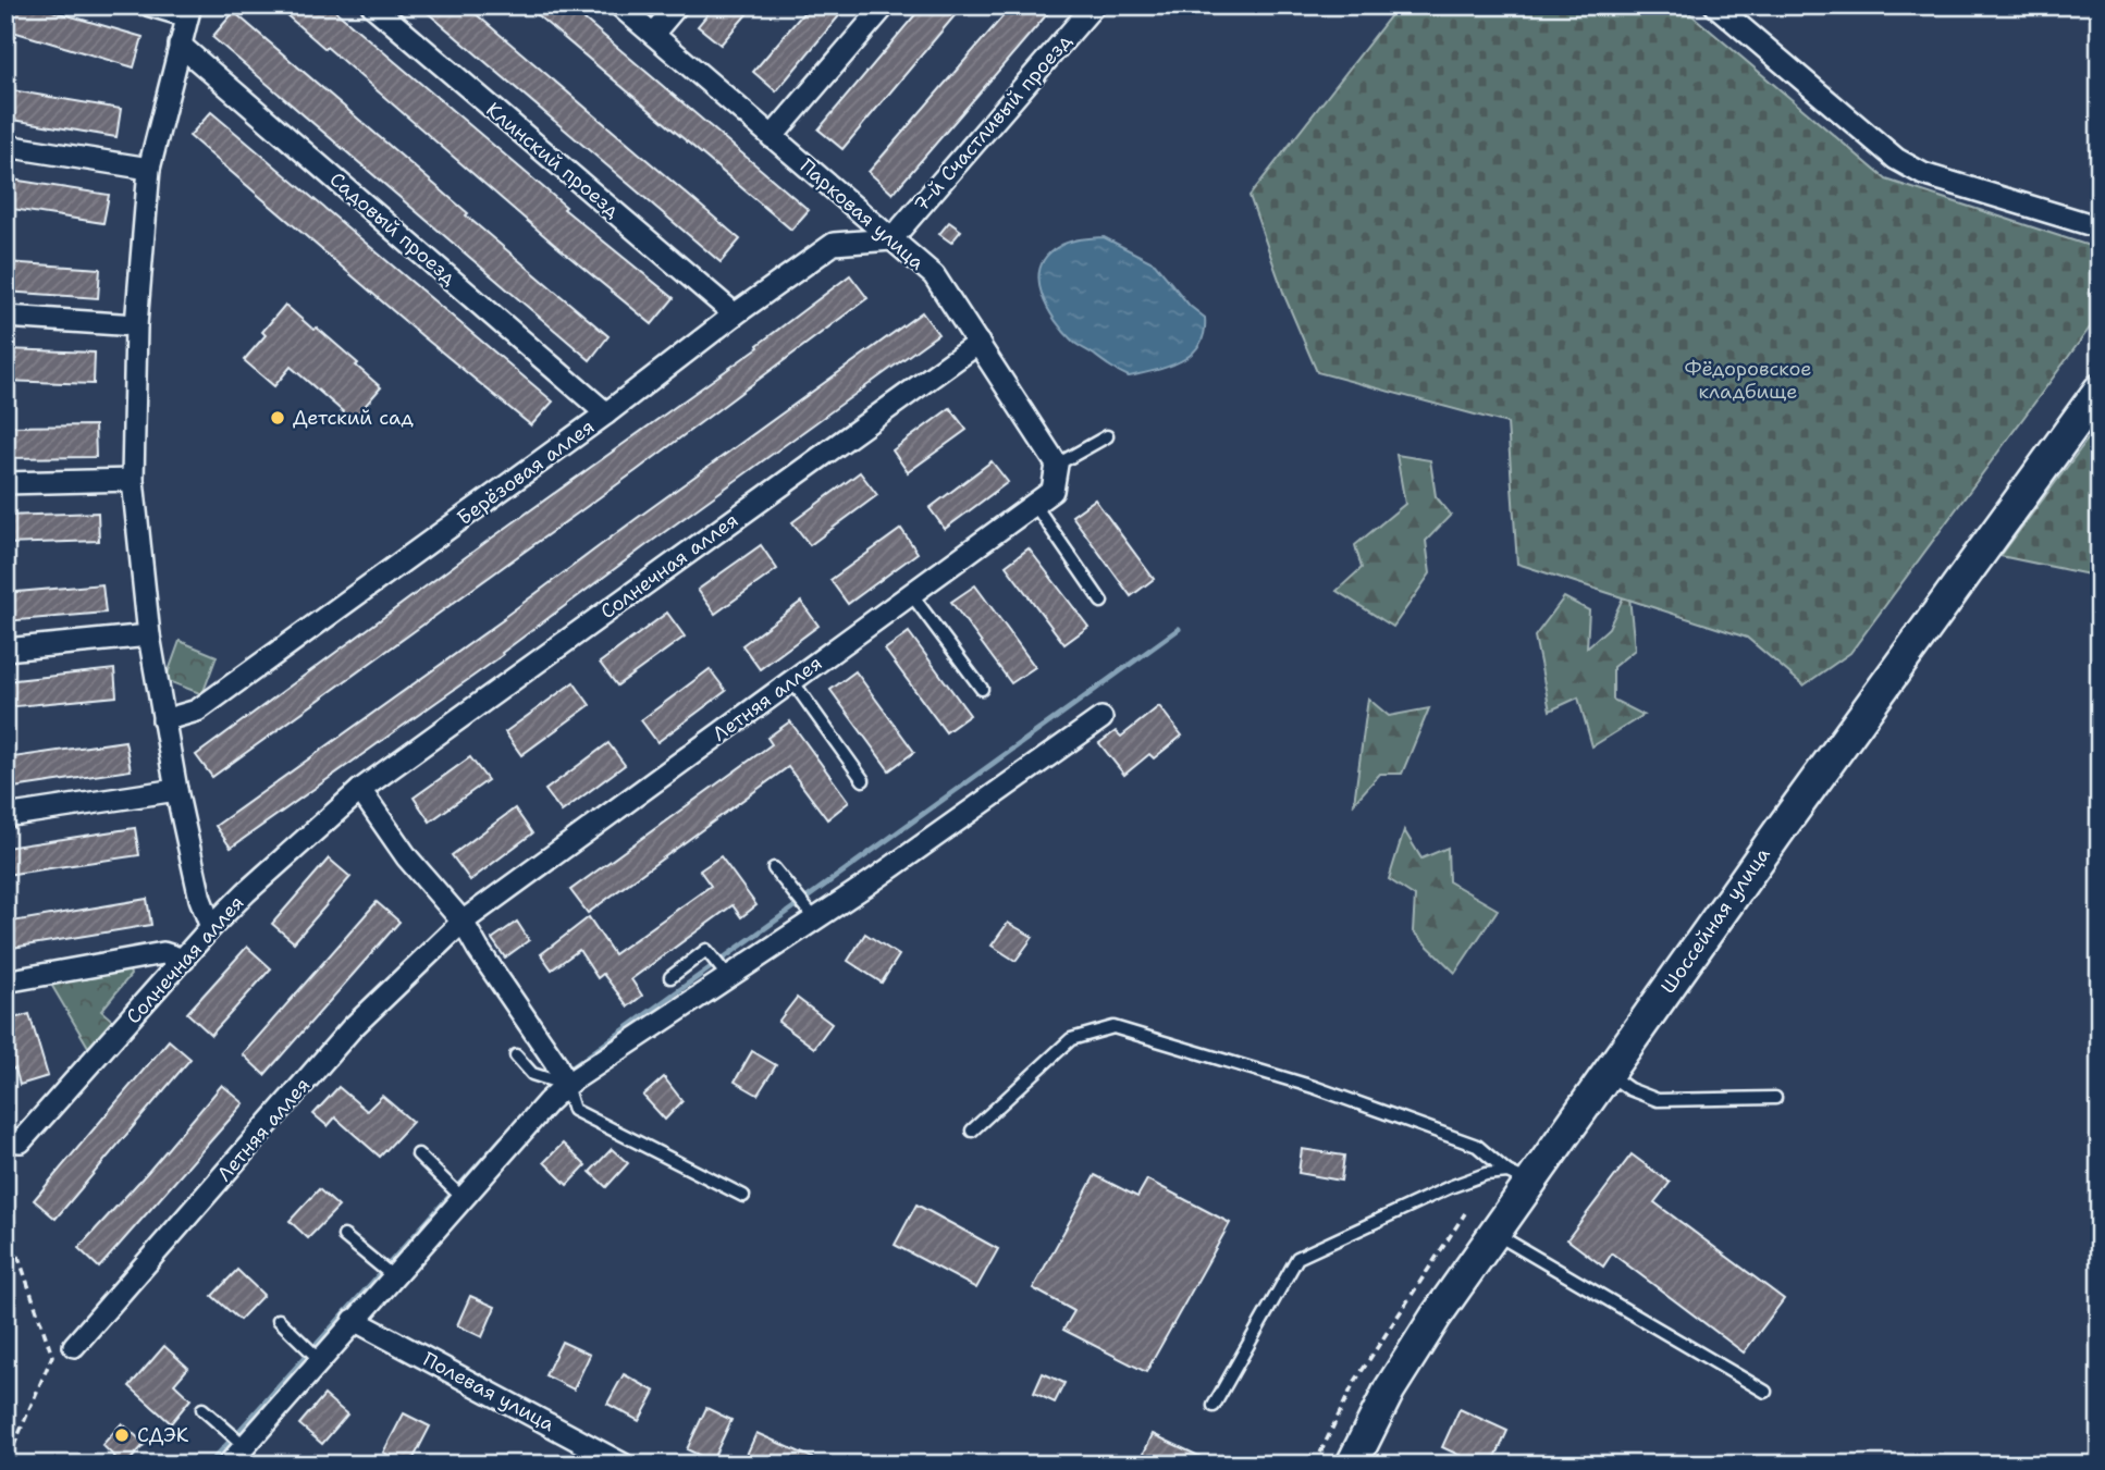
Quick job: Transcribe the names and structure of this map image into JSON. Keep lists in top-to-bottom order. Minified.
{"streets":{"main road":["Шоссейная улица"],"street":["7-й Счастливый проезд","Клинский проезд","Парковая улица","Садовый проезд","Берёзовая аллея","Солнечная аллея","Летняя аллея","Полевая улица"]},"crossings":[["7-й Счастливый проезд","Парковая улица"],["7-й Счастливый проезд","Берёзовая аллея"],["Клинский проезд","Берёзовая аллея"],["Парковая улица","Берёзовая аллея"],["Парковая улица","Солнечная аллея"],["Парковая улица","Летняя аллея"],["Садовый проезд","Берёзовая аллея"]],"parks":["Фёдоровское кладбище"],"places":["Детский сад","СДЭК"]}
